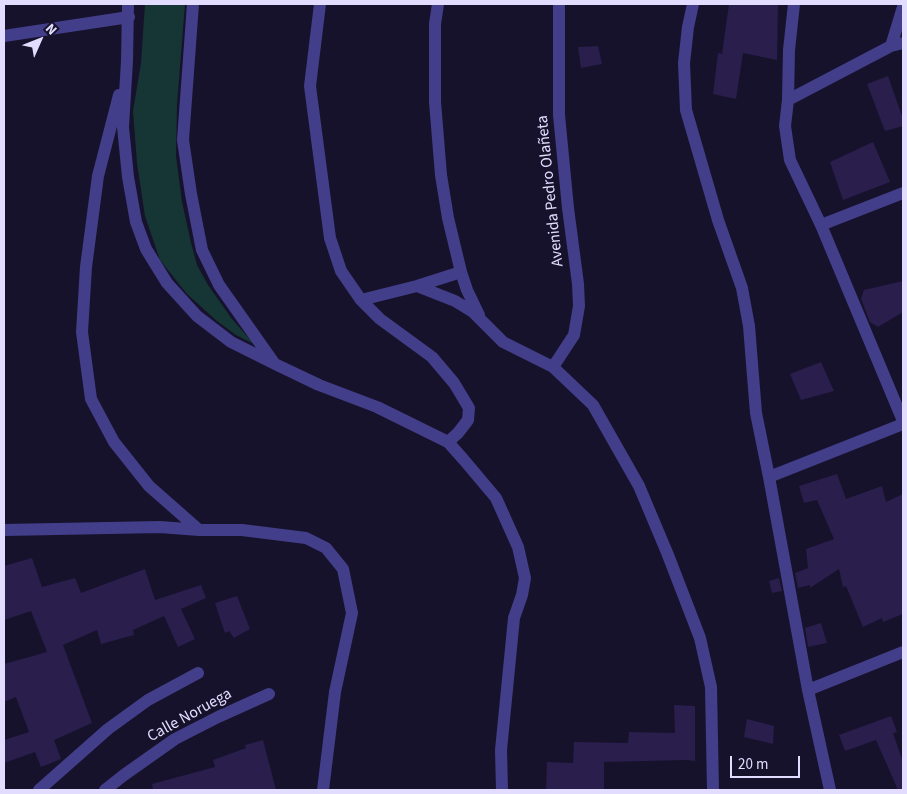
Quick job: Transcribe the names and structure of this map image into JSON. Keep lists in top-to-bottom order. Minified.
{"streets":{"street":["Avenida Pedro Olañeta","Calle Noruega"]},"scale_bar":"20 m","north":"top right"}
